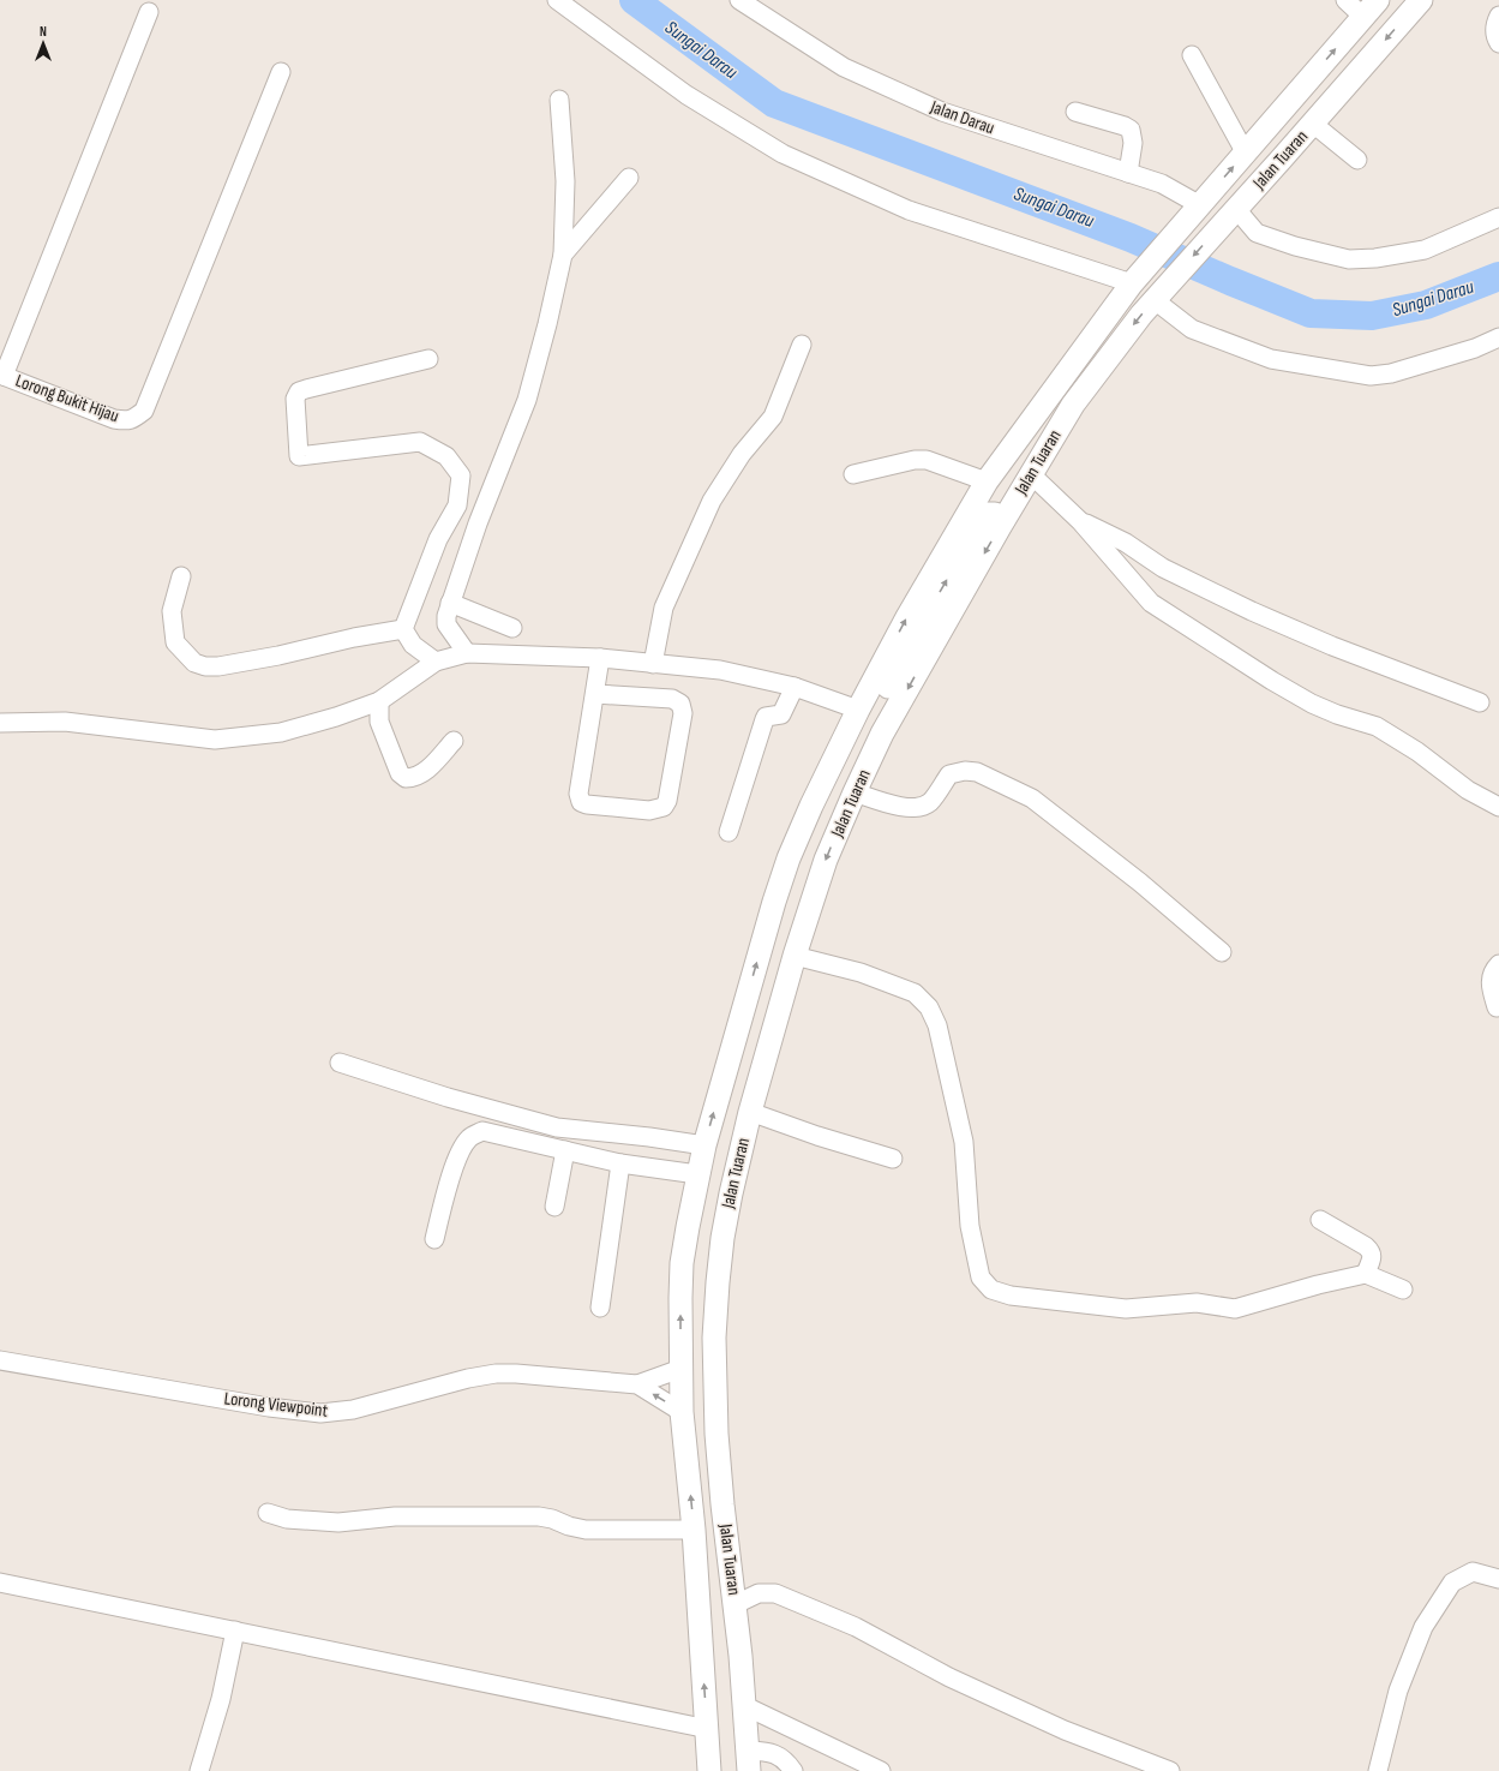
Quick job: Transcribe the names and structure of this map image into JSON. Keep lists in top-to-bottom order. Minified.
{"streets":{"main road":["Jalan Tuaran"],"street":["Jalan Darau","Lorong Bukit Hijau","Lorong Viewpoint"]},"crossings":[["Jalan Darau","Jalan Tuaran"]],"water":["Sungai Darau"],"north":"top"}
